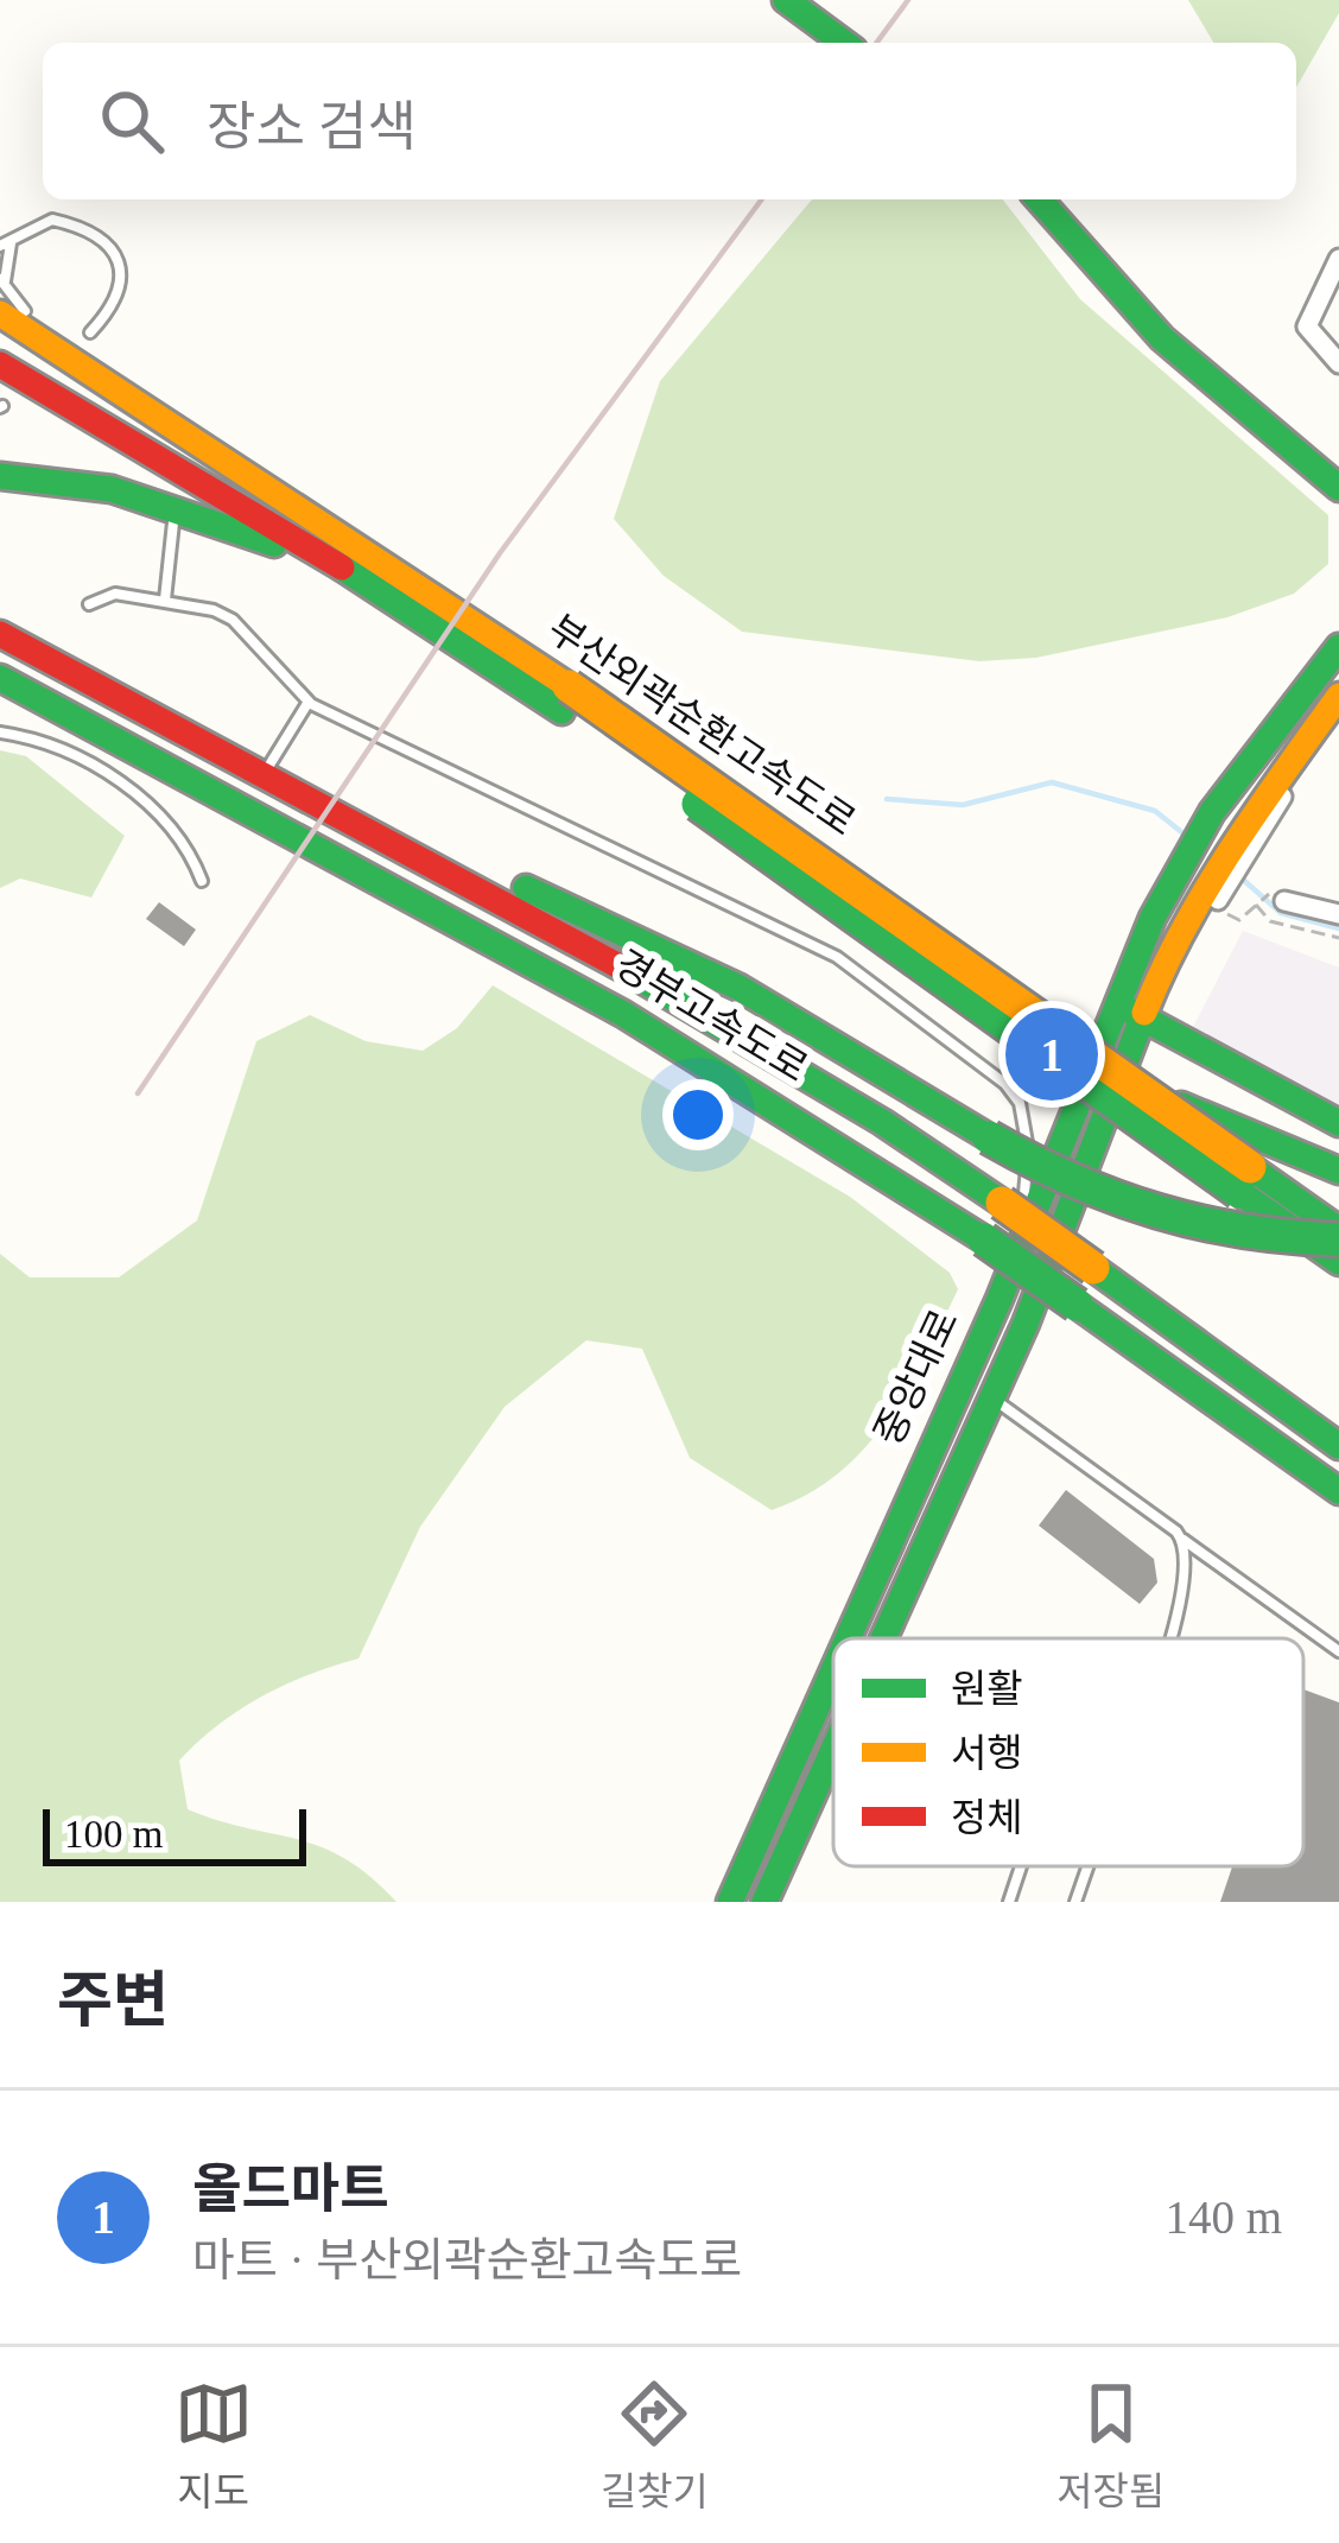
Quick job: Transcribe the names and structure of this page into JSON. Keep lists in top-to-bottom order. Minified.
{"streets":{"main road":["부산외곽순환고속도로","경부고속도로","중앙대로"]},"legend":["원활","서행","정체"],"scale_bar":"100 m","page":{"search":"장소 검색","pins":"1","scale":"100 m","heading":"주변","list":[{"mark":"1","name":"올드마트","note":"마트 · 부산외곽순환고속도로","value":"140 m"}],"nav":["지도","길찾기","저장됨"]}}
